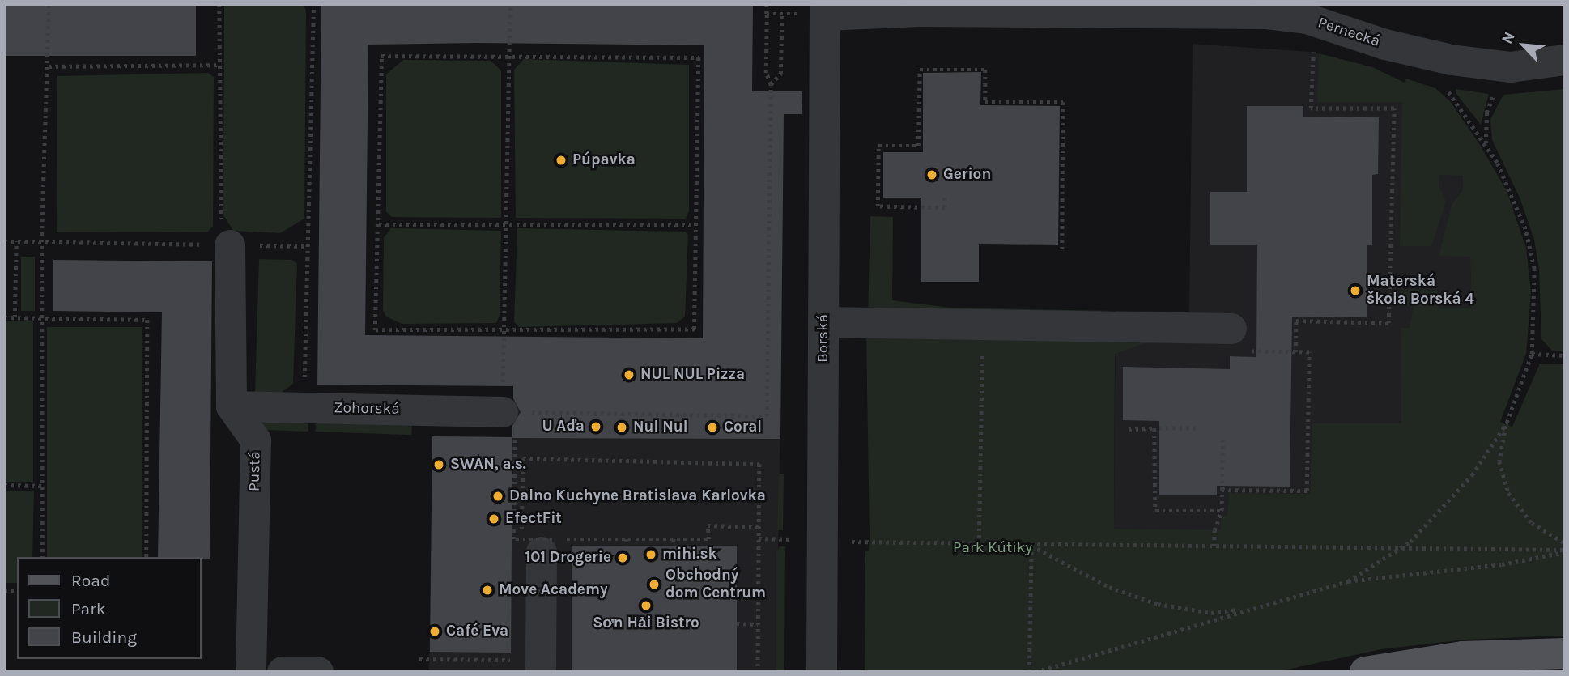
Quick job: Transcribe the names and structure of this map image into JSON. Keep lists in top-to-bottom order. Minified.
{"streets":{"street":["Pernecká","Borská","Zohorská","Pustá"]},"crossings":[["Pernecká","Borská"],["Zohorská","Pustá"]],"parks":["Park Kútiky"],"places":["Púpavka","Gerion","Materská škola Borská 4","NUL NUL Pizza","U Aďa","Nul Nul","Coral","SWAN, a.s.","Dalno Kuchyne Bratislava Karlovka","EfectFit","mihi.sk","101 Drogerie","Obchodný dom Centrum","Move Academy","Sơn Hải Bistro","Café Eva"],"legend":["Road","Park","Building"],"north":"top left"}
